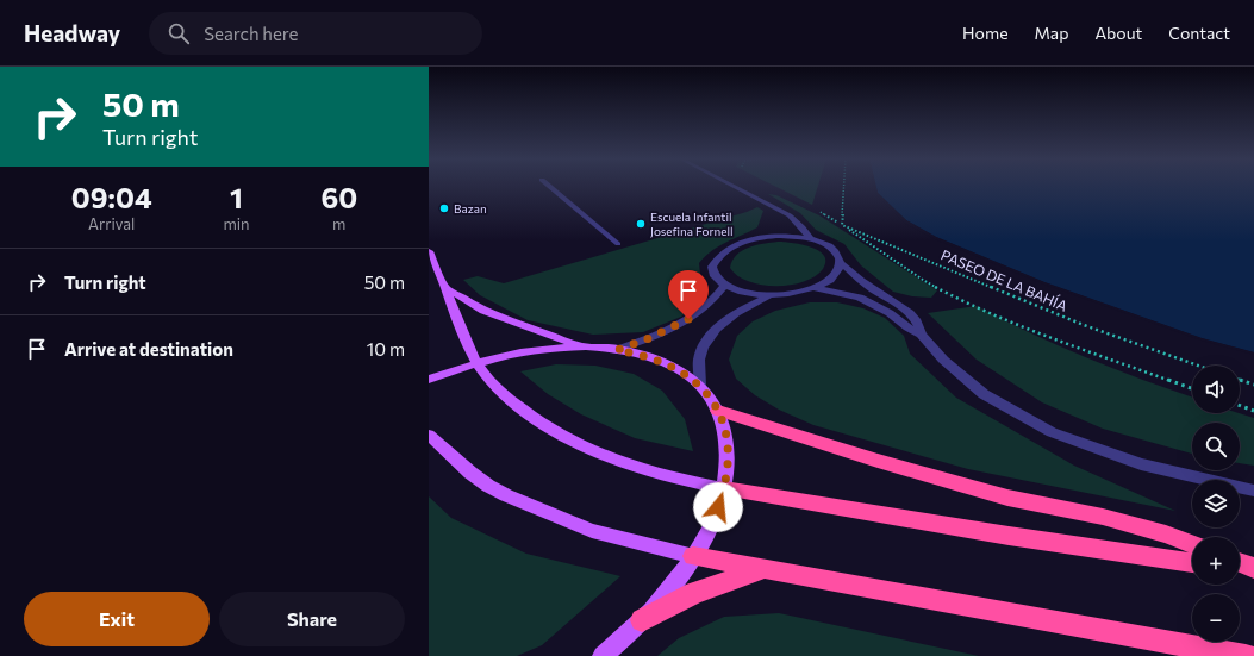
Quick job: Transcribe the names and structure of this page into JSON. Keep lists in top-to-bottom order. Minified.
{"streets":{"path":["PASEO DE LA BAHÍA"]},"places":["Bazan","Escuela Infantil Josefina Fornell"],"page":{"header":"Headway","search":"Search here","nav":["Home","Map","About","Contact"],"turn":["50 m","Turn right"],"eta":["09:04","Arrival","1","min","60","m"],"list":[{"name":"Turn right","value":"50 m"},{"name":"Arrive at destination","value":"10 m"}],"map_buttons":["+","−"],"buttons":["Exit","Share"]}}
